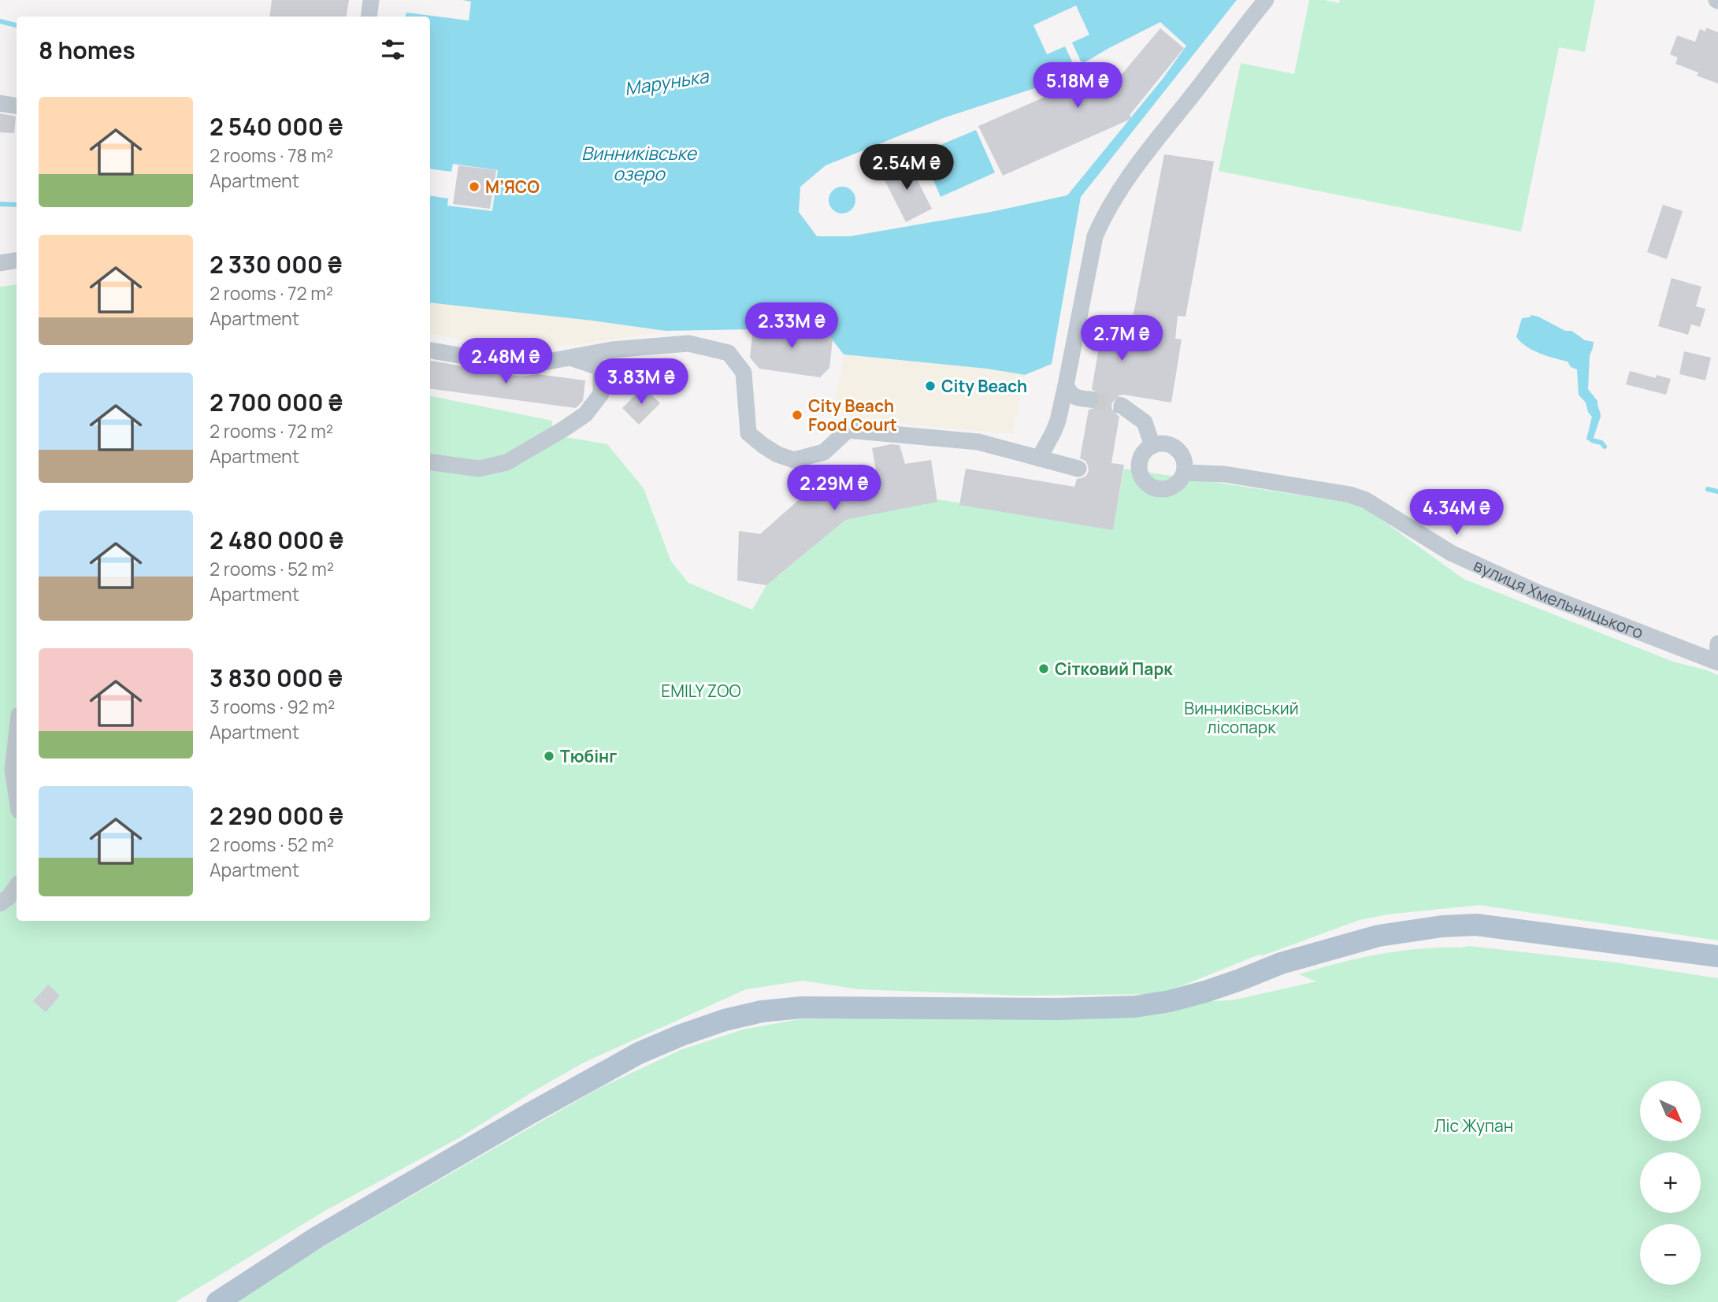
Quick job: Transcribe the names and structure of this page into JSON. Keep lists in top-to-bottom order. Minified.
{"streets":{"street":["вулиця Хмельницького"]},"water":["Марунька","Винниківське озеро"],"parks":["EMILY ZOO","Винниківський лісопарк","Ліс Жупан"],"places":["М’ЯСО","City Beach","City Beach Food Court","Сітковий Парк","Тюбінг"],"north":"bottom right","page":{"heading":"8 homes","price":["5.18M ₴","2.54M ₴","2.33M ₴","2.7M ₴","2.48M ₴","3.83M ₴","2.29M ₴","4.34M ₴"],"list":[{"name":"2 540 000 ₴","note":"2 rooms · 78 m² · Apartment"},{"name":"2 330 000 ₴","note":"2 rooms · 72 m² · Apartment"},{"name":"2 700 000 ₴","note":"2 rooms · 72 m² · Apartment"},{"name":"2 480 000 ₴","note":"2 rooms · 52 m² · Apartment"},{"name":"3 830 000 ₴","note":"3 rooms · 92 m² · Apartment"},{"name":"2 290 000 ₴","note":"2 rooms · 52 m² · Apartment"}],"map_buttons":["+","−"]}}
